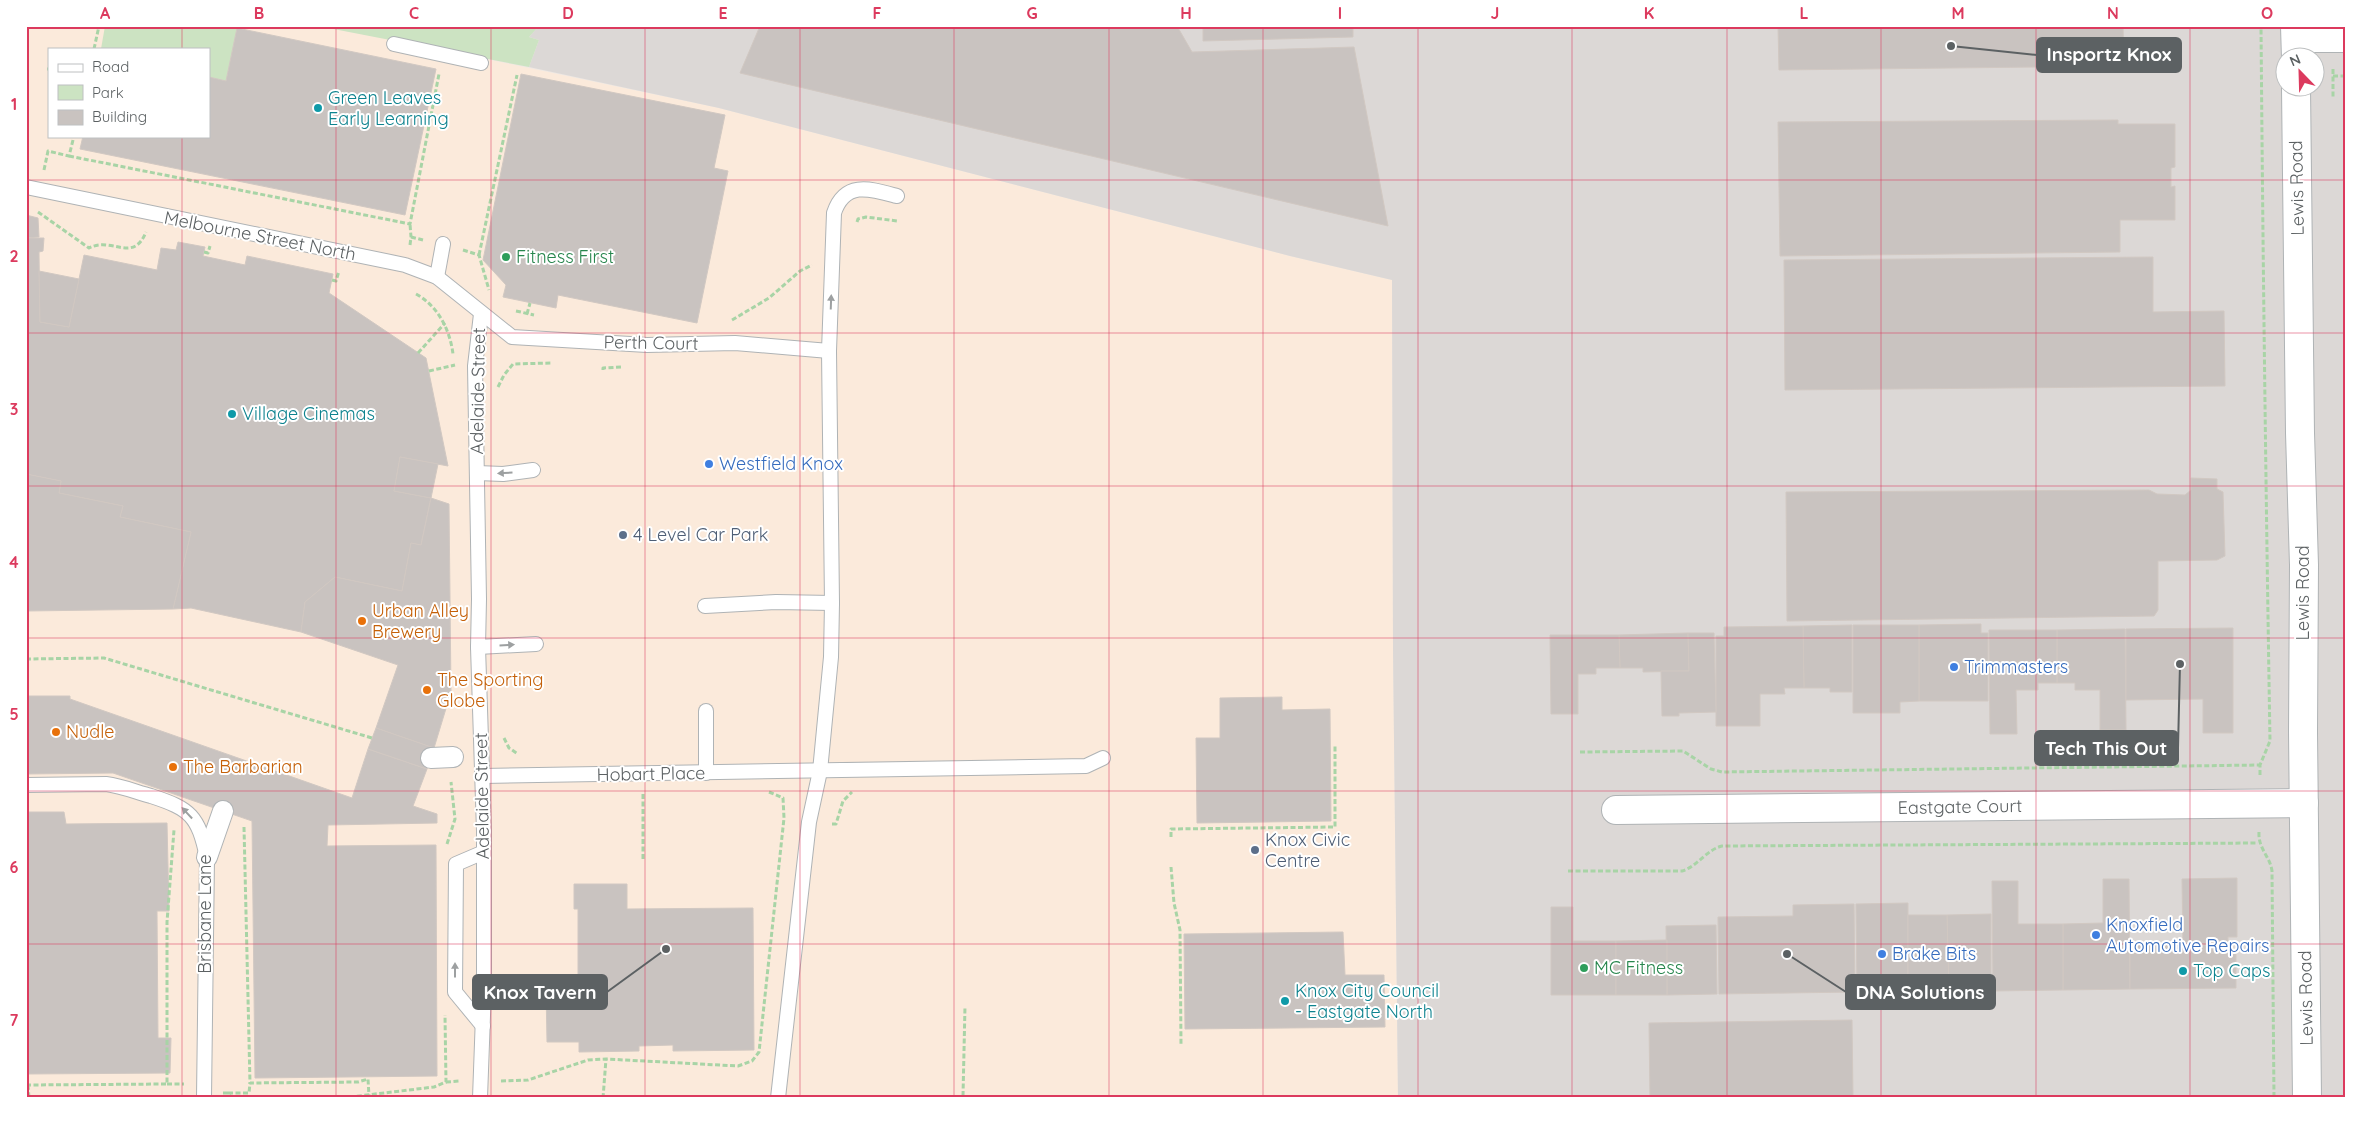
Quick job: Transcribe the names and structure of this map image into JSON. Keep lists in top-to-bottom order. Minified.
{"streets":{"street":["Lewis Road","Eastgate Court"],"lane":["Melbourne Street North","Perth Court","Adelaide Street","Hobart Place","Brisbane Lane"]},"crossings":[["Lewis Road","Eastgate Court"],["Melbourne Street North","Adelaide Street"],["Adelaide Street","Hobart Place"]],"one_way":["Brisbane Lane"],"places":["Insportz Knox","Green Leaves Early Learning","Fitness First","Village Cinemas","Westfield Knox","4 Level Car Park","Urban Alley Brewery","Tech This Out","Trimmasters","The Sporting Globe","Nudle","The Barbarian","Knox Civic Centre","Knoxfield Automotive Repairs","Knox Tavern","DNA Solutions","Brake Bits","MC Fitness","Top Caps","Knox City Council - Eastgate North"],"legend":["Road","Park","Building"],"north":"top left","grid":{"columns":["A","B","C","D","E","F","G","H","I","J","K","L","M","N","O"],"rows":["1","2","3","4","5","6","7"]}}
